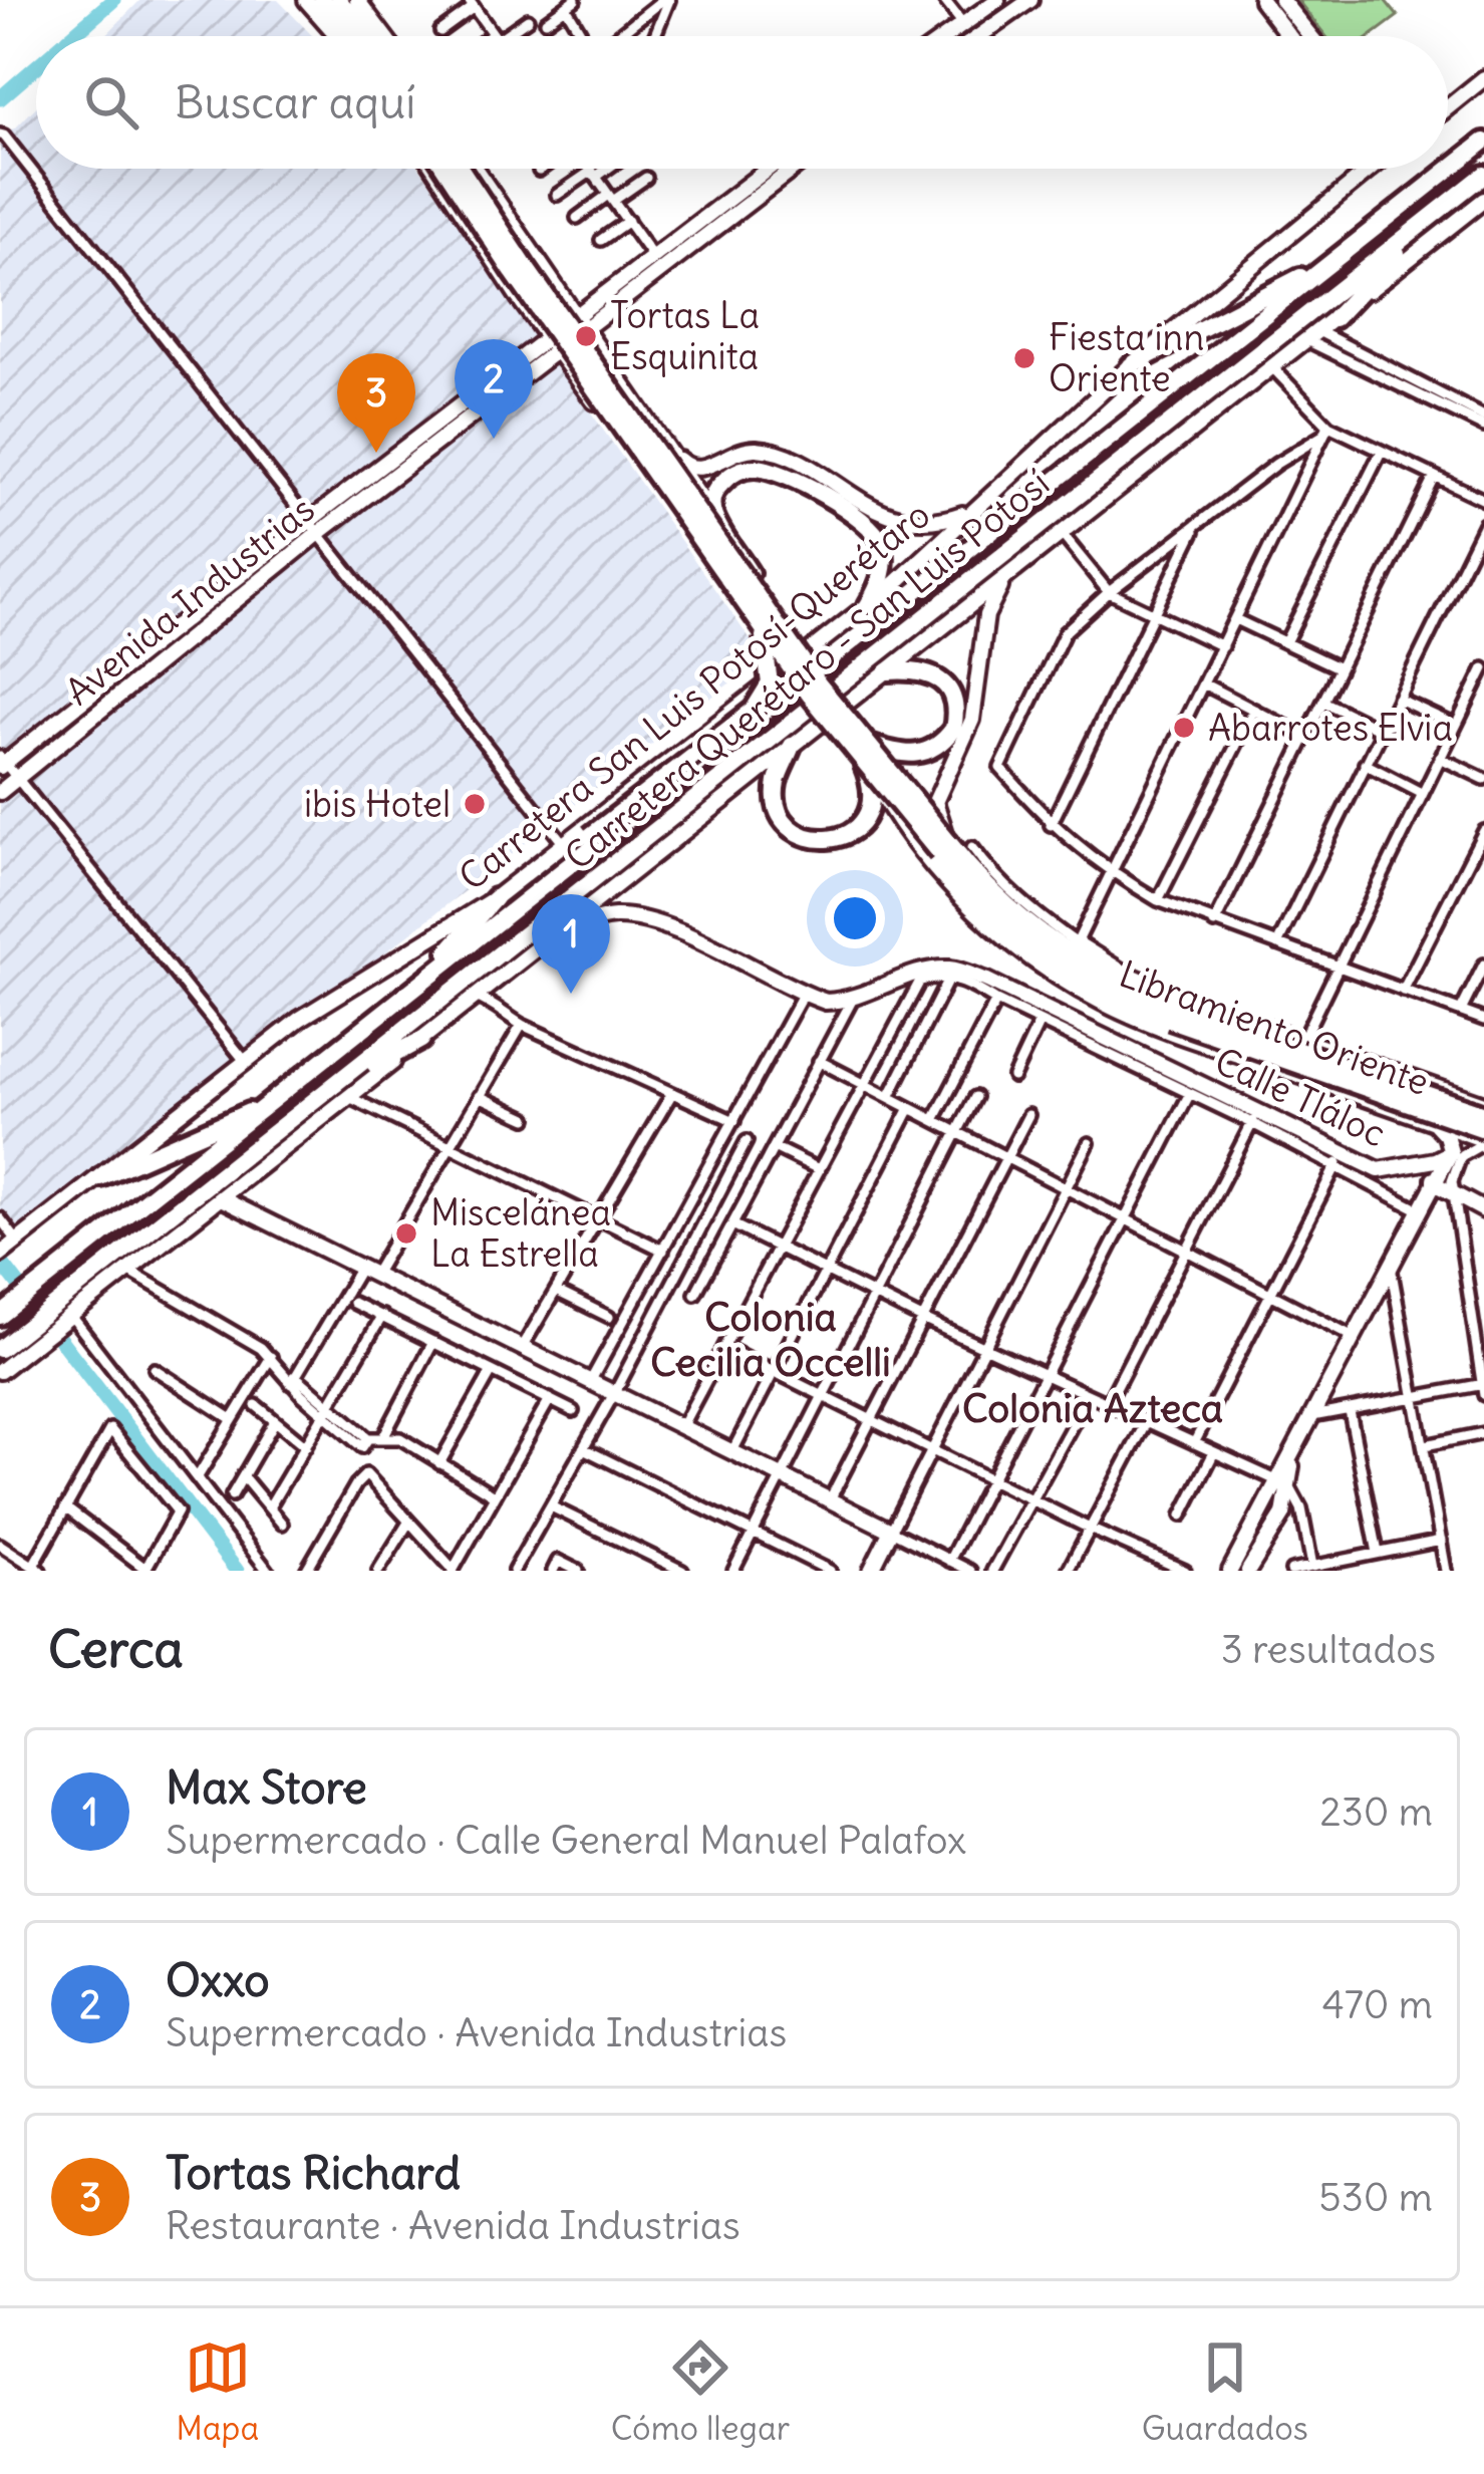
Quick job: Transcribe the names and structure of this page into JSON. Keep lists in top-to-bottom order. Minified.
{"streets":{"highway":["Carretera Querétaro - San Luis Potosí","Libramiento Oriente"],"main road":["Avenida Industrias","Carretera San Luis Potosí-Querétaro","Calle Tláloc"]},"districts":["Colonia Cecilia Occelli","Colonia Azteca"],"places":["Tortas La Esquinita","Fiesta inn Oriente","Abarrotes Elvia","ibis Hotel","Miscelánea La Estrella"],"page":{"search":"Buscar aquí","pins":["2","3","1"],"heading":["Cerca","3 resultados"],"list":[{"mark":"1","name":"Max Store","note":"Supermercado · Calle General Manuel Palafox","value":"230 m"},{"mark":"2","name":"Oxxo","note":"Supermercado · Avenida Industrias","value":"470 m"},{"mark":"3","name":"Tortas Richard","note":"Restaurante · Avenida Industrias","value":"530 m"}],"nav":["Mapa","Cómo llegar","Guardados"]}}
